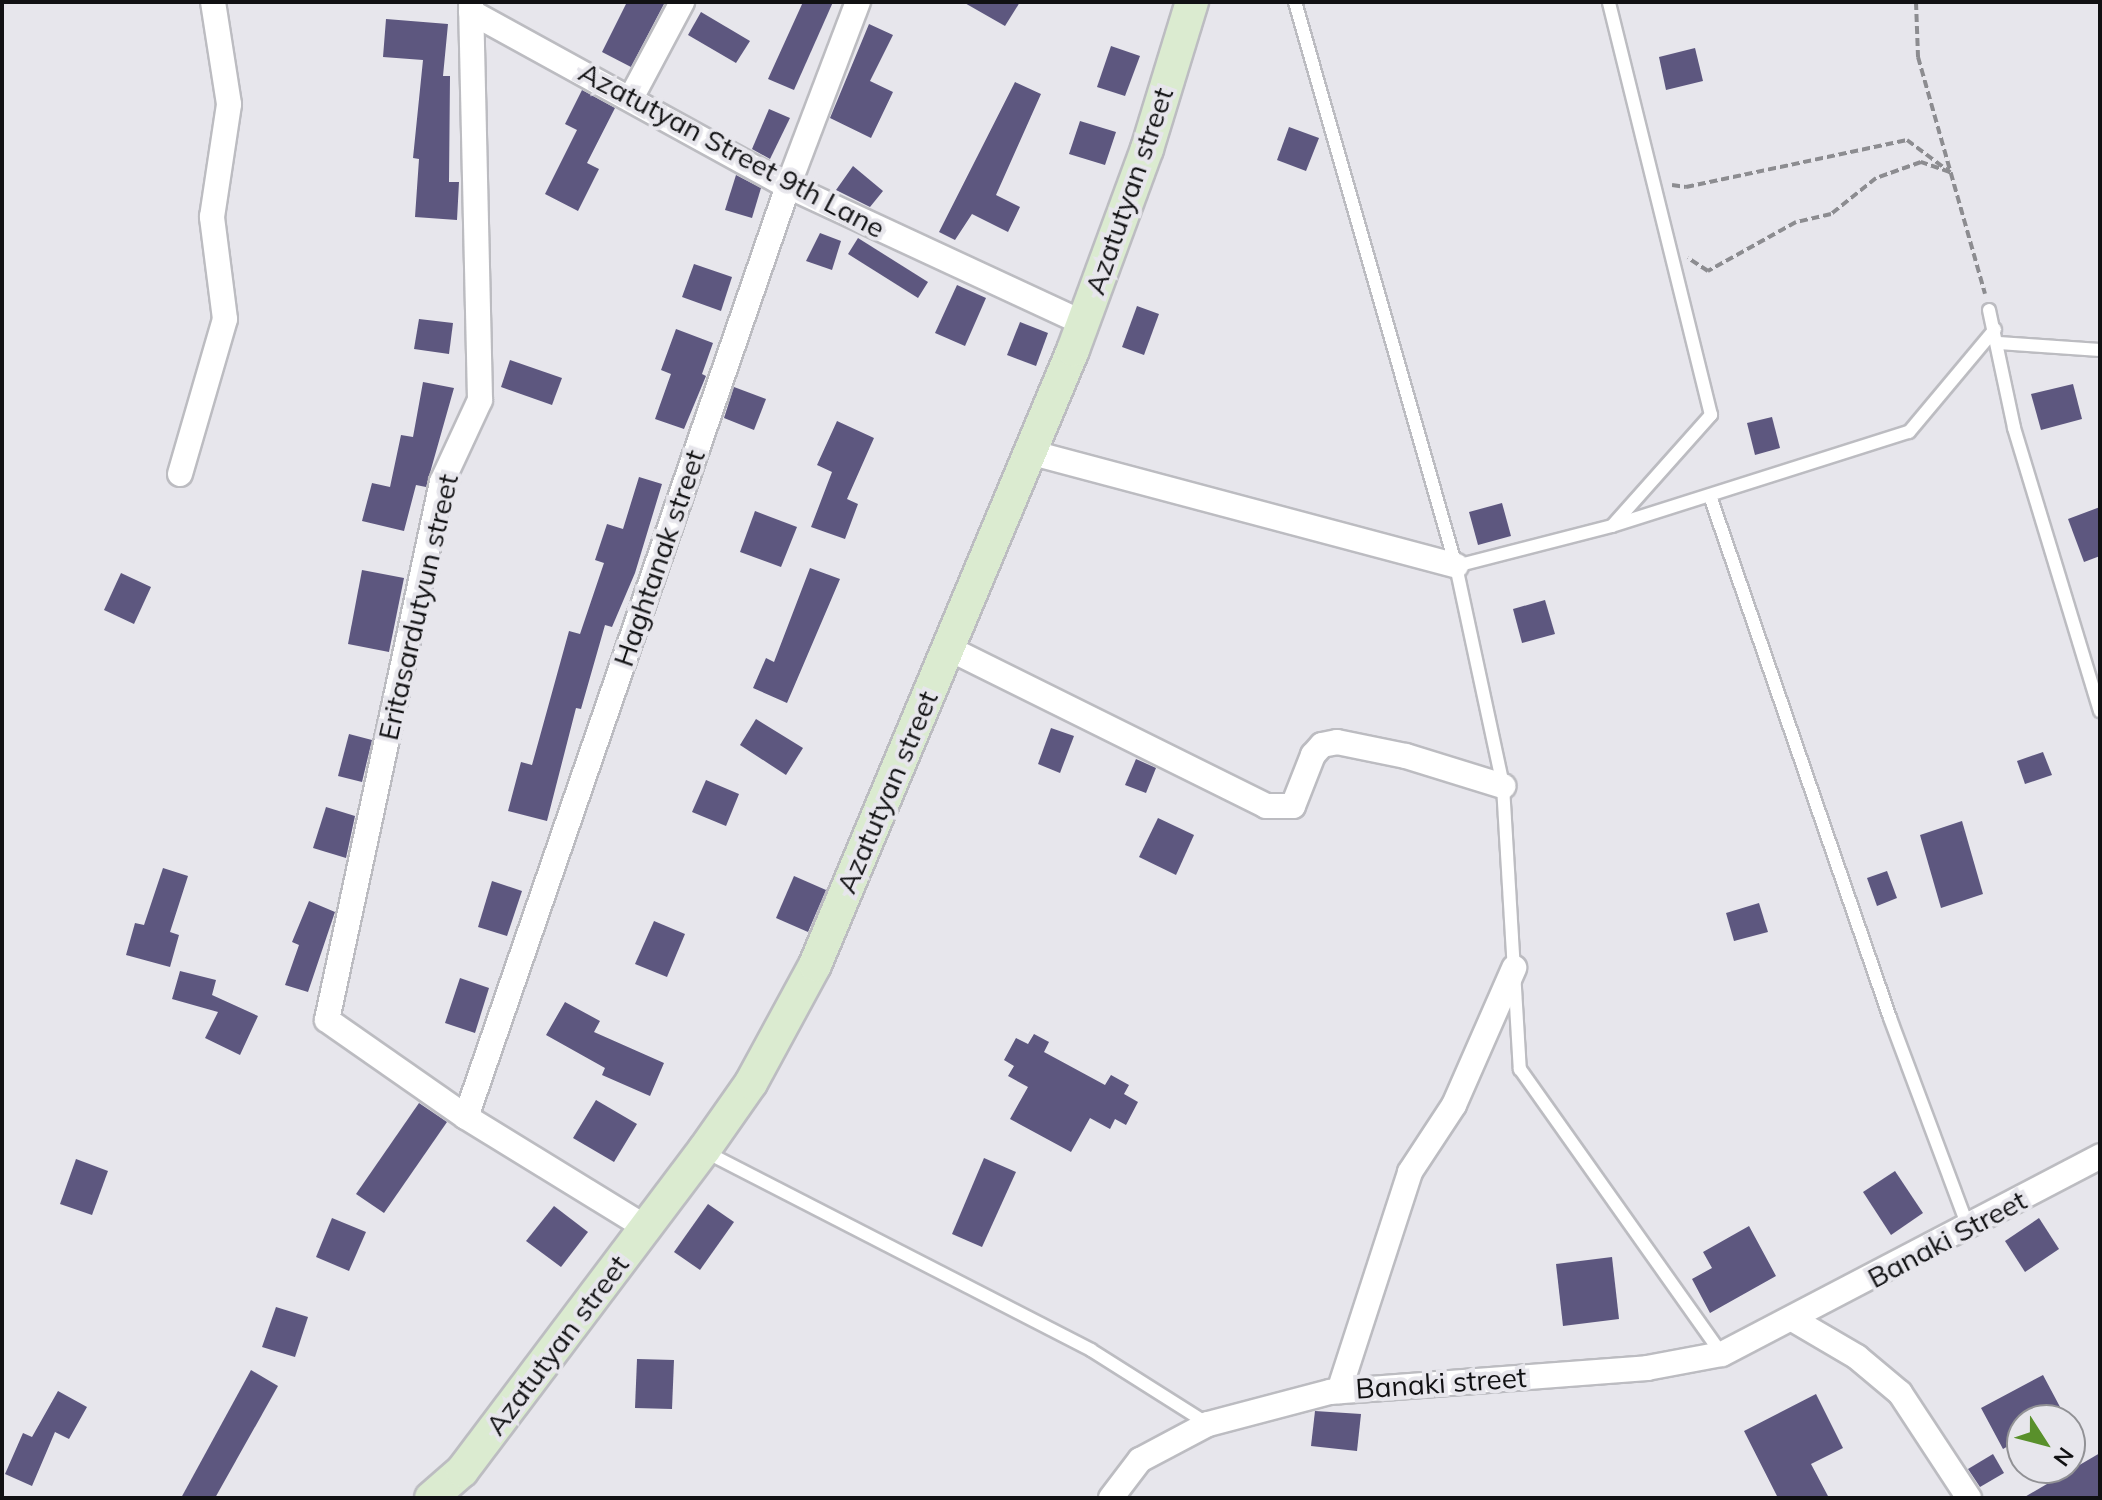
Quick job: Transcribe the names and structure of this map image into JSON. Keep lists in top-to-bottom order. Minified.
{"streets":{"street":["Azatutyan Street 9th Lane","Azatutyan street","Haghtanak street","Eritasardutyun street","Banaki Street","Banaki street"]},"crossings":[["Azatutyan Street 9th Lane","Azatutyan street"],["Azatutyan Street 9th Lane","Haghtanak street"],["Azatutyan Street 9th Lane","Eritasardutyun street"],["Haghtanak street","Eritasardutyun street"],["Banaki Street","Banaki street"]],"north":"bottom right"}
